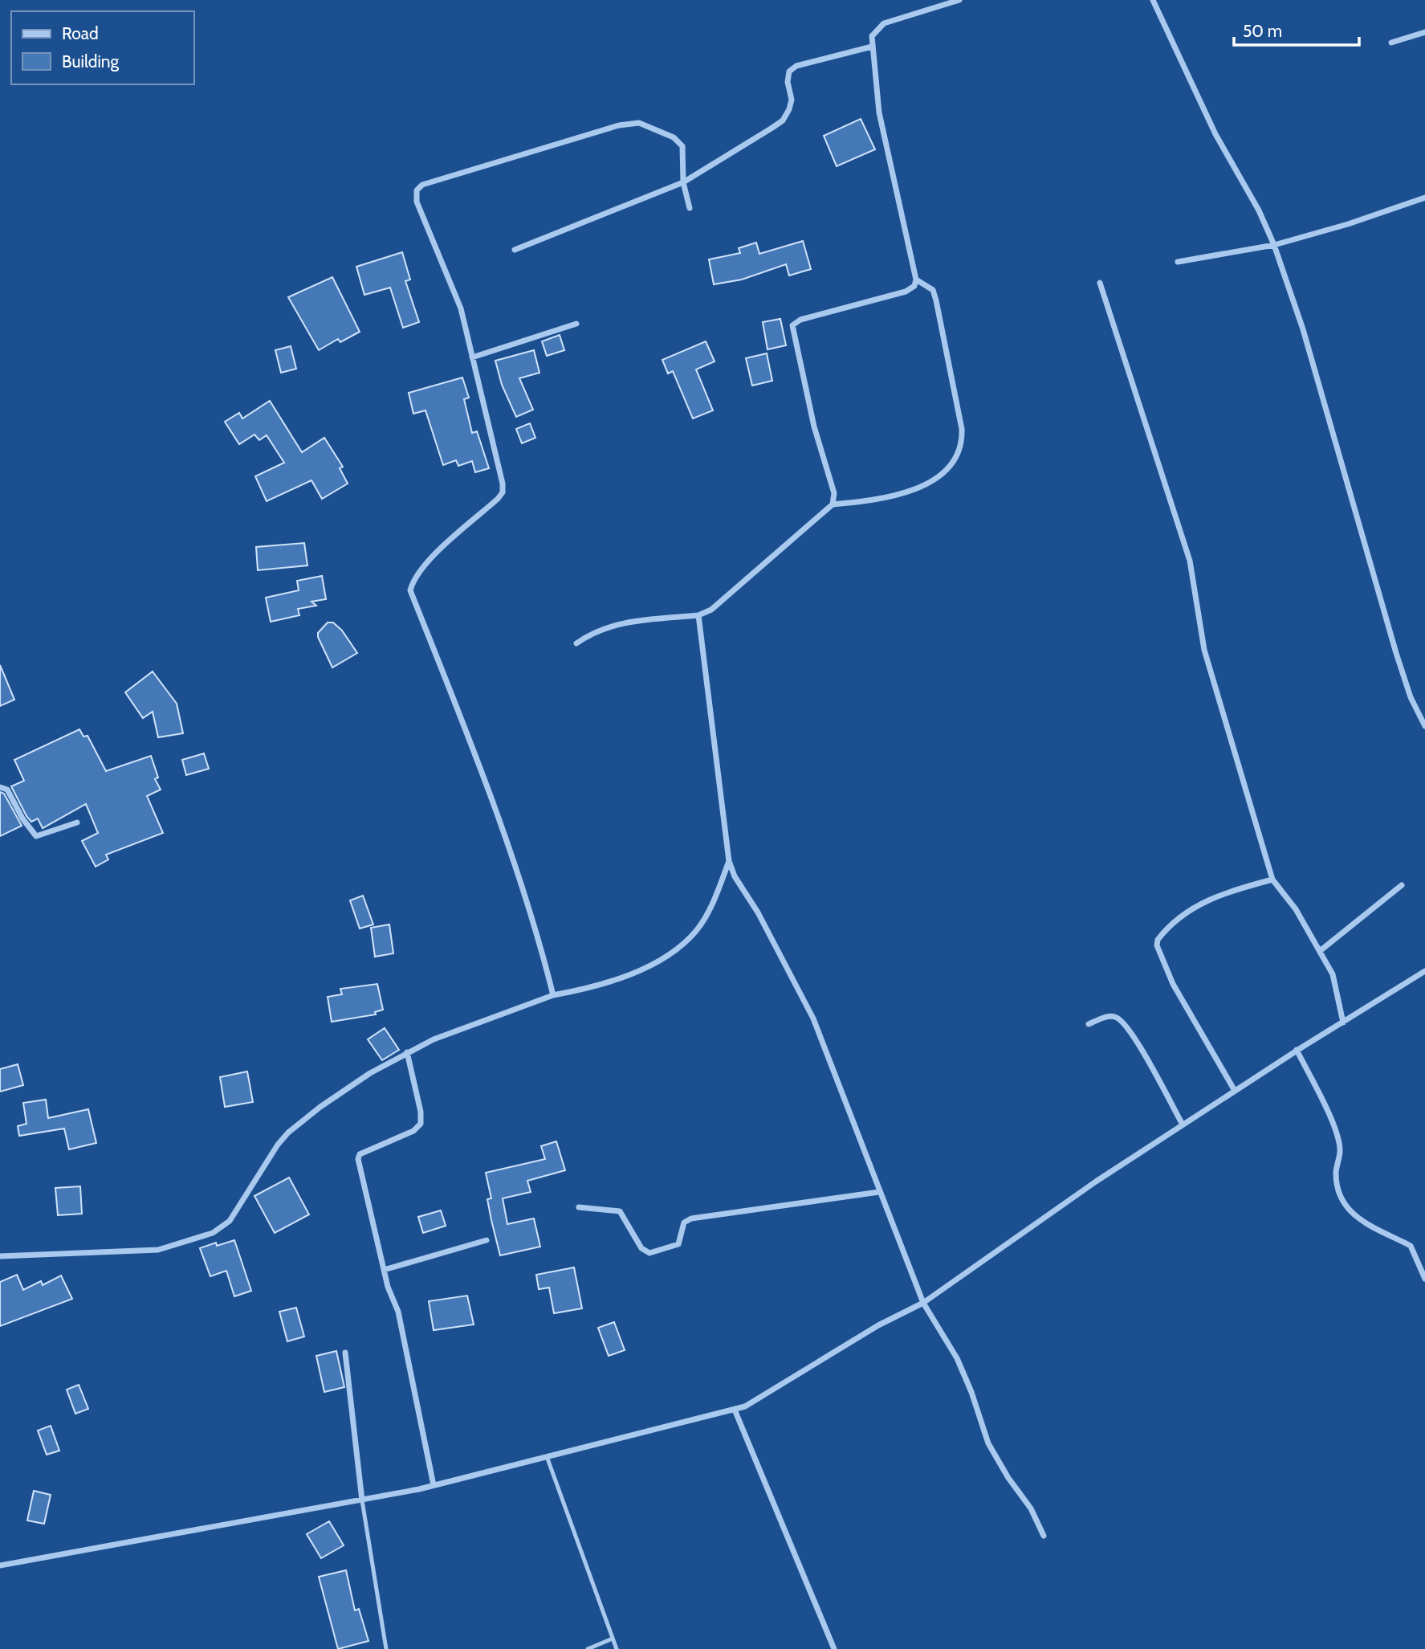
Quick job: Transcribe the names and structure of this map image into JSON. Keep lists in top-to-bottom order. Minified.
{"legend":["Road","Building"],"scale_bar":"50 m"}
